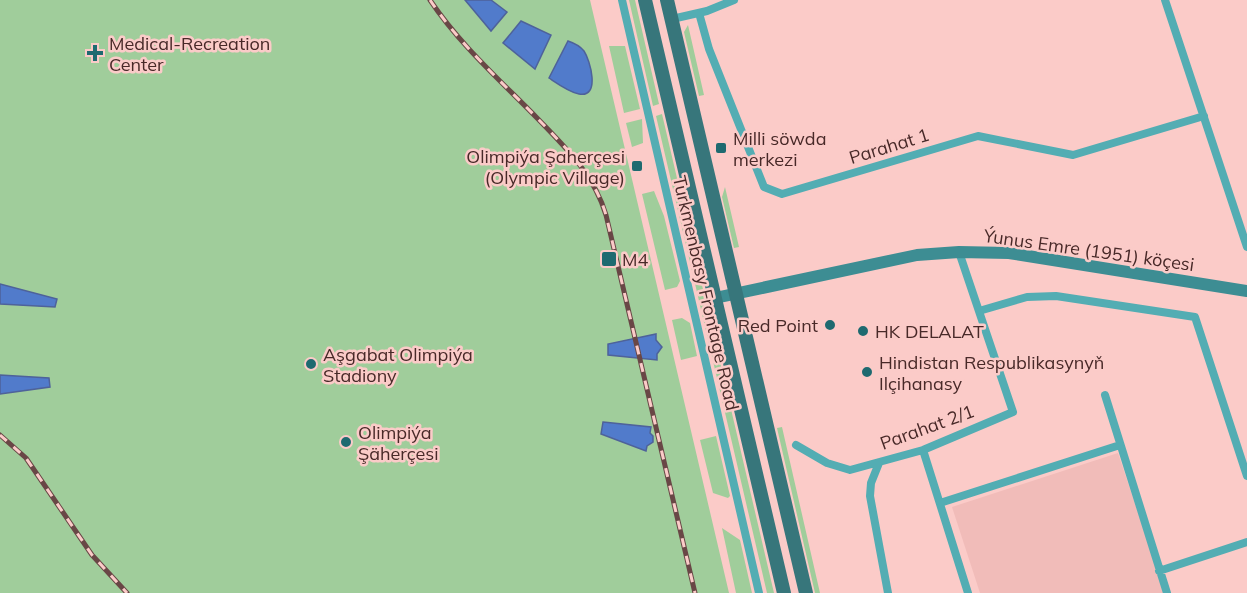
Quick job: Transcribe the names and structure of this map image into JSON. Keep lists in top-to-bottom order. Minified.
{"streets":{"street":["Parahat 1","Ýunus Emre (1951) köçesi","Turkmenbasy Frontage Road","Parahat 2/1"]},"crossings":[["Ýunus Emre (1951) köçesi","Parahat 2/1"]],"places":{"health":["Medical-Recreation Center"],"transit":["Milli söwda merkezi","Olimpiýa Şaherçesi (Olympic Village)","M4"],"other":["Red Point","HK DELALAT","Aşgabat Olimpiýa Stadiony","Hindistan Respublikasynyň Ilçihanasy","Olimpiýa Şäherçesi"]}}
